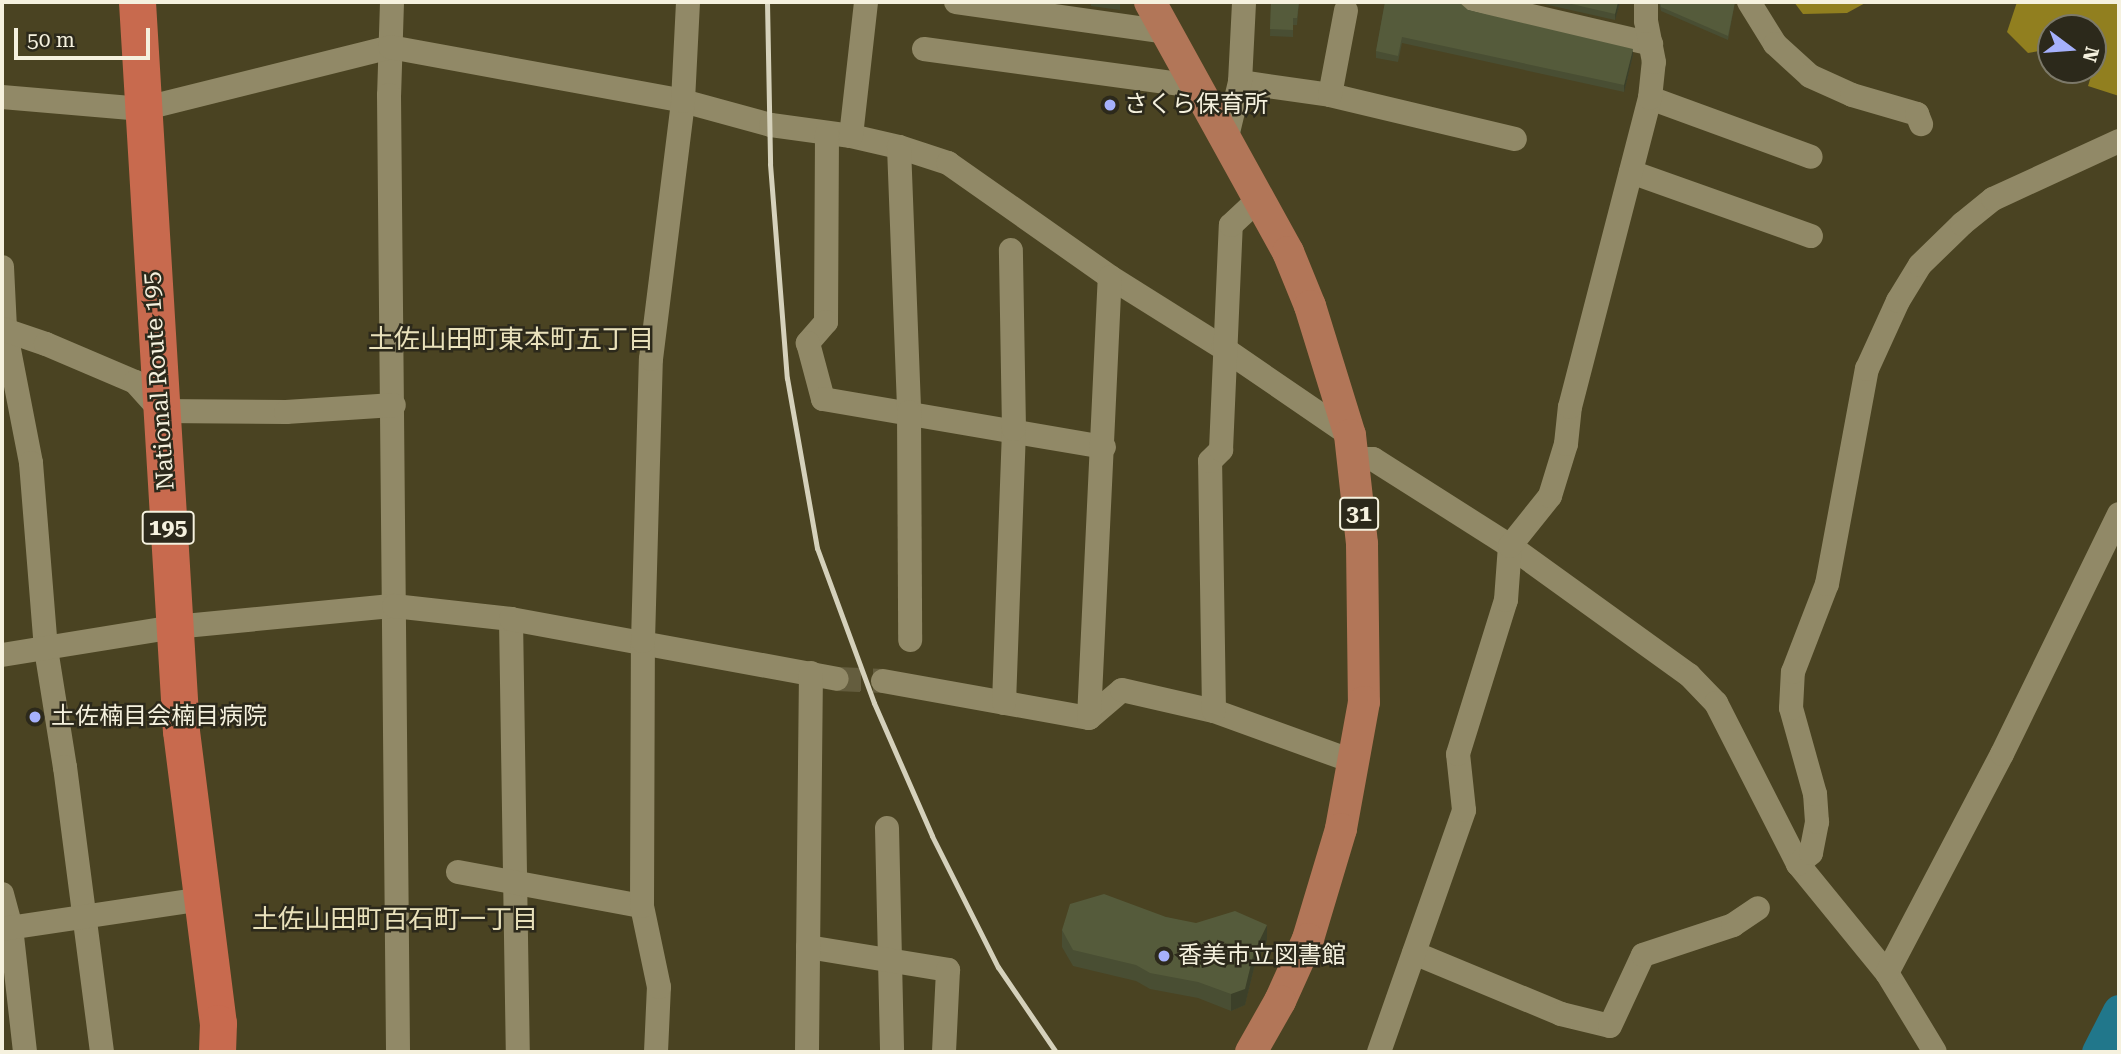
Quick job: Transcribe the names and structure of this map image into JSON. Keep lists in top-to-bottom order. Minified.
{"streets":{"highway":["National Route 195","195"],"main road":["31"]},"districts":["土佐山田町東本町五丁目","土佐山田町百石町一丁目"],"places":["さくら保育所","土佐楠目会楠目病院","香美市立図書館"],"scale_bar":"50 m","north":"right"}
